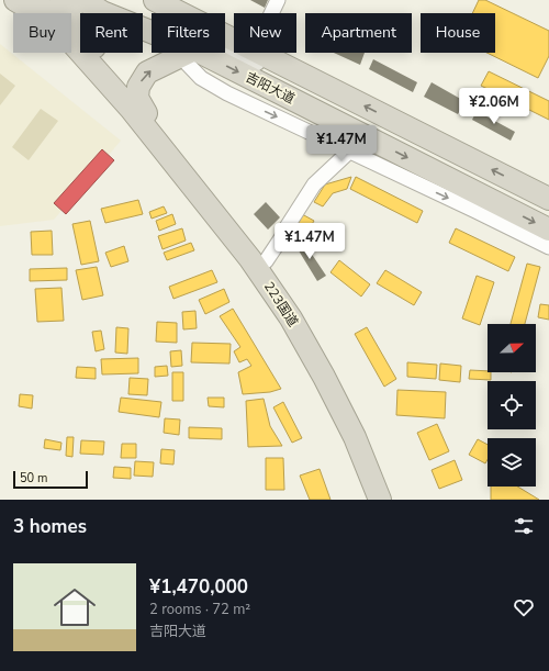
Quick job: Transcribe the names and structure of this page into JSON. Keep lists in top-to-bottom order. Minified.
{"streets":{"highway":["吉阳大道","223国道"]},"scale_bar":"50 m","north":"right","page":{"chip":["Buy","Rent","Filters","New","Apartment","House"],"price":["¥2.06M","¥1.47M","¥1.47M"],"scale":"50 m","heading":"3 homes","list":[{"name":"¥1,470,000","note":"2 rooms · 72 m² · 吉阳大道"}]}}
